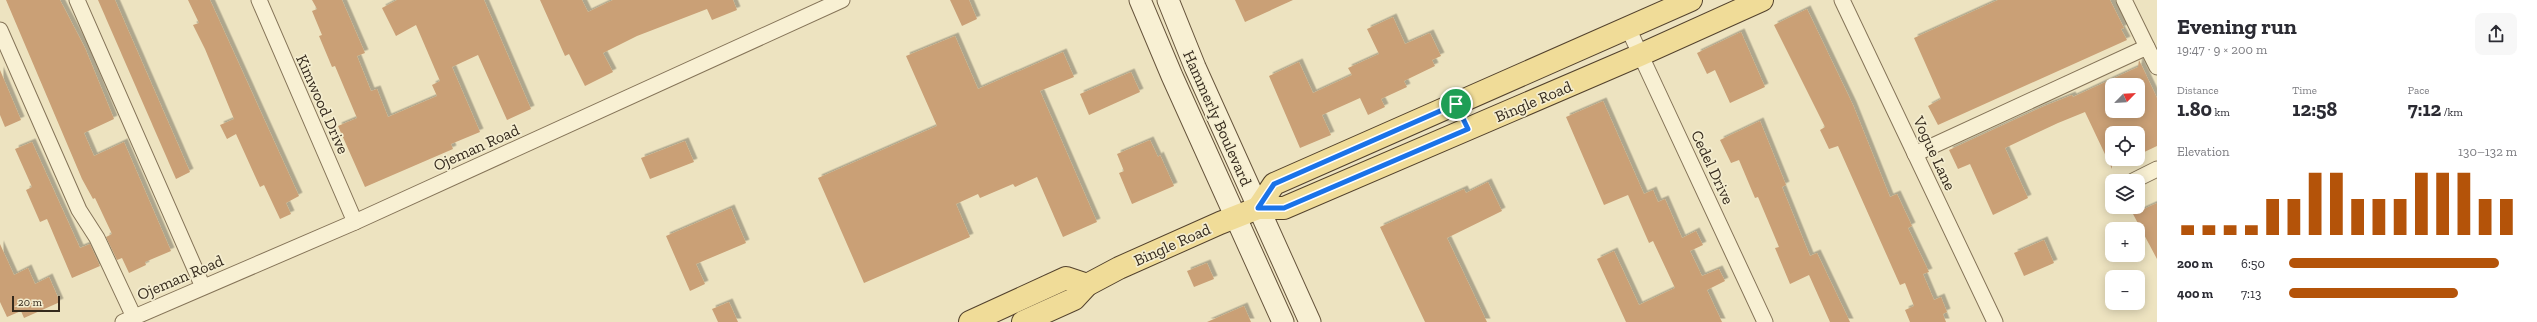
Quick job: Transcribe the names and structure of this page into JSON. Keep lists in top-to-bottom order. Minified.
{"streets":{"main road":["Bingle Road","Hammerly Boulevard"],"street":["Kimwood Drive","Ojeman Road","Vogue Lane","Cedel Drive"]},"crossings":[["Bingle Road","Hammerly Boulevard"],["Bingle Road","Cedel Drive"],["Kimwood Drive","Ojeman Road"]],"scale_bar":"20 m","north":"top right","page":{"heading":["Evening run","19:47 · 9 × 200 m"],"stats":[["Distance","1.80 km"],["Time","12:58"],["Pace","7:12 /km"]],"map_buttons":["+","−"],"chart":["Elevation","130–132 m"],"list":[{"name":"200 m","note":"6:50"},{"name":"400 m","note":"7:13"}],"scale":"20 m"}}
